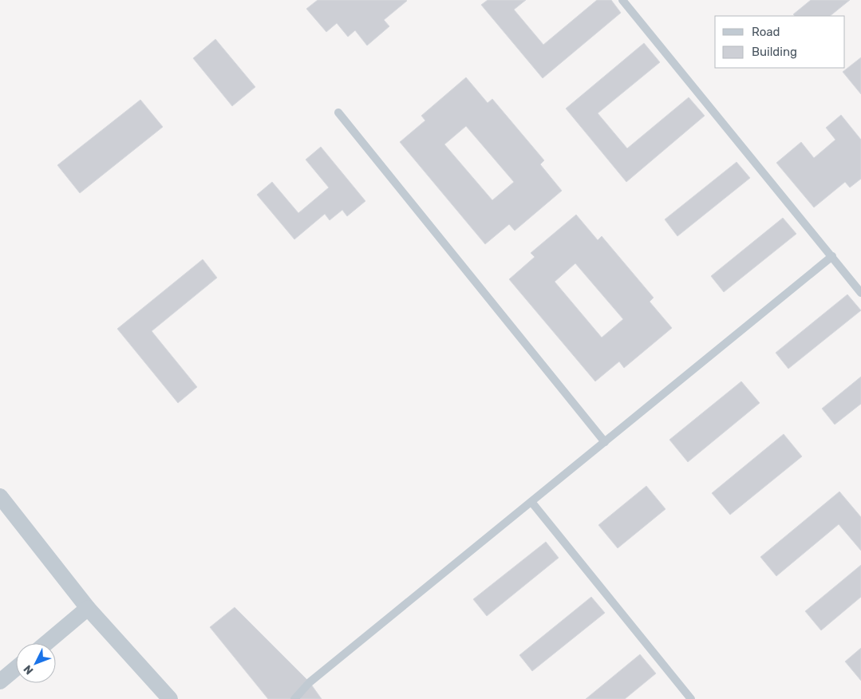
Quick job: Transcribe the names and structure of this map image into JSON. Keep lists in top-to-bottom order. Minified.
{"legend":["Road","Building"],"north":"bottom left"}
